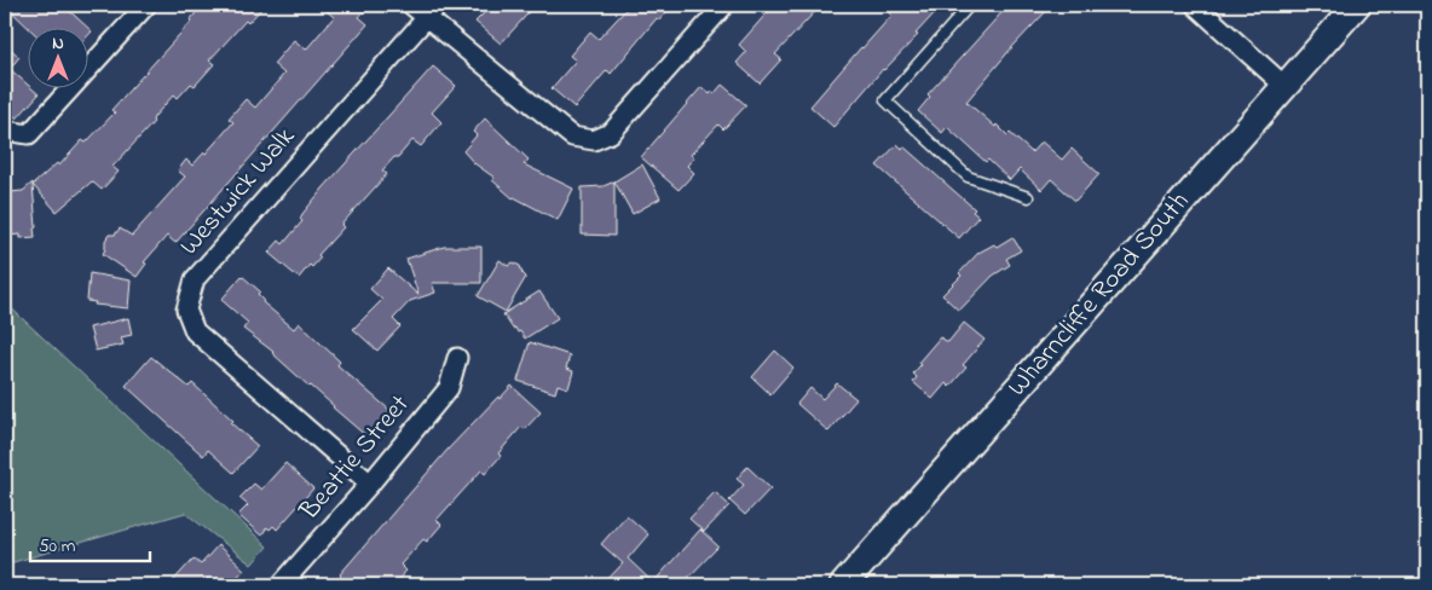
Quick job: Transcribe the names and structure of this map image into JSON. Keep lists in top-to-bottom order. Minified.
{"streets":{"main road":["Wharncliffe Road South"],"street":["Westwick Walk","Beattie Street"]},"crossings":[["Westwick Walk","Beattie Street"]],"scale_bar":"50 m","north":"top"}
